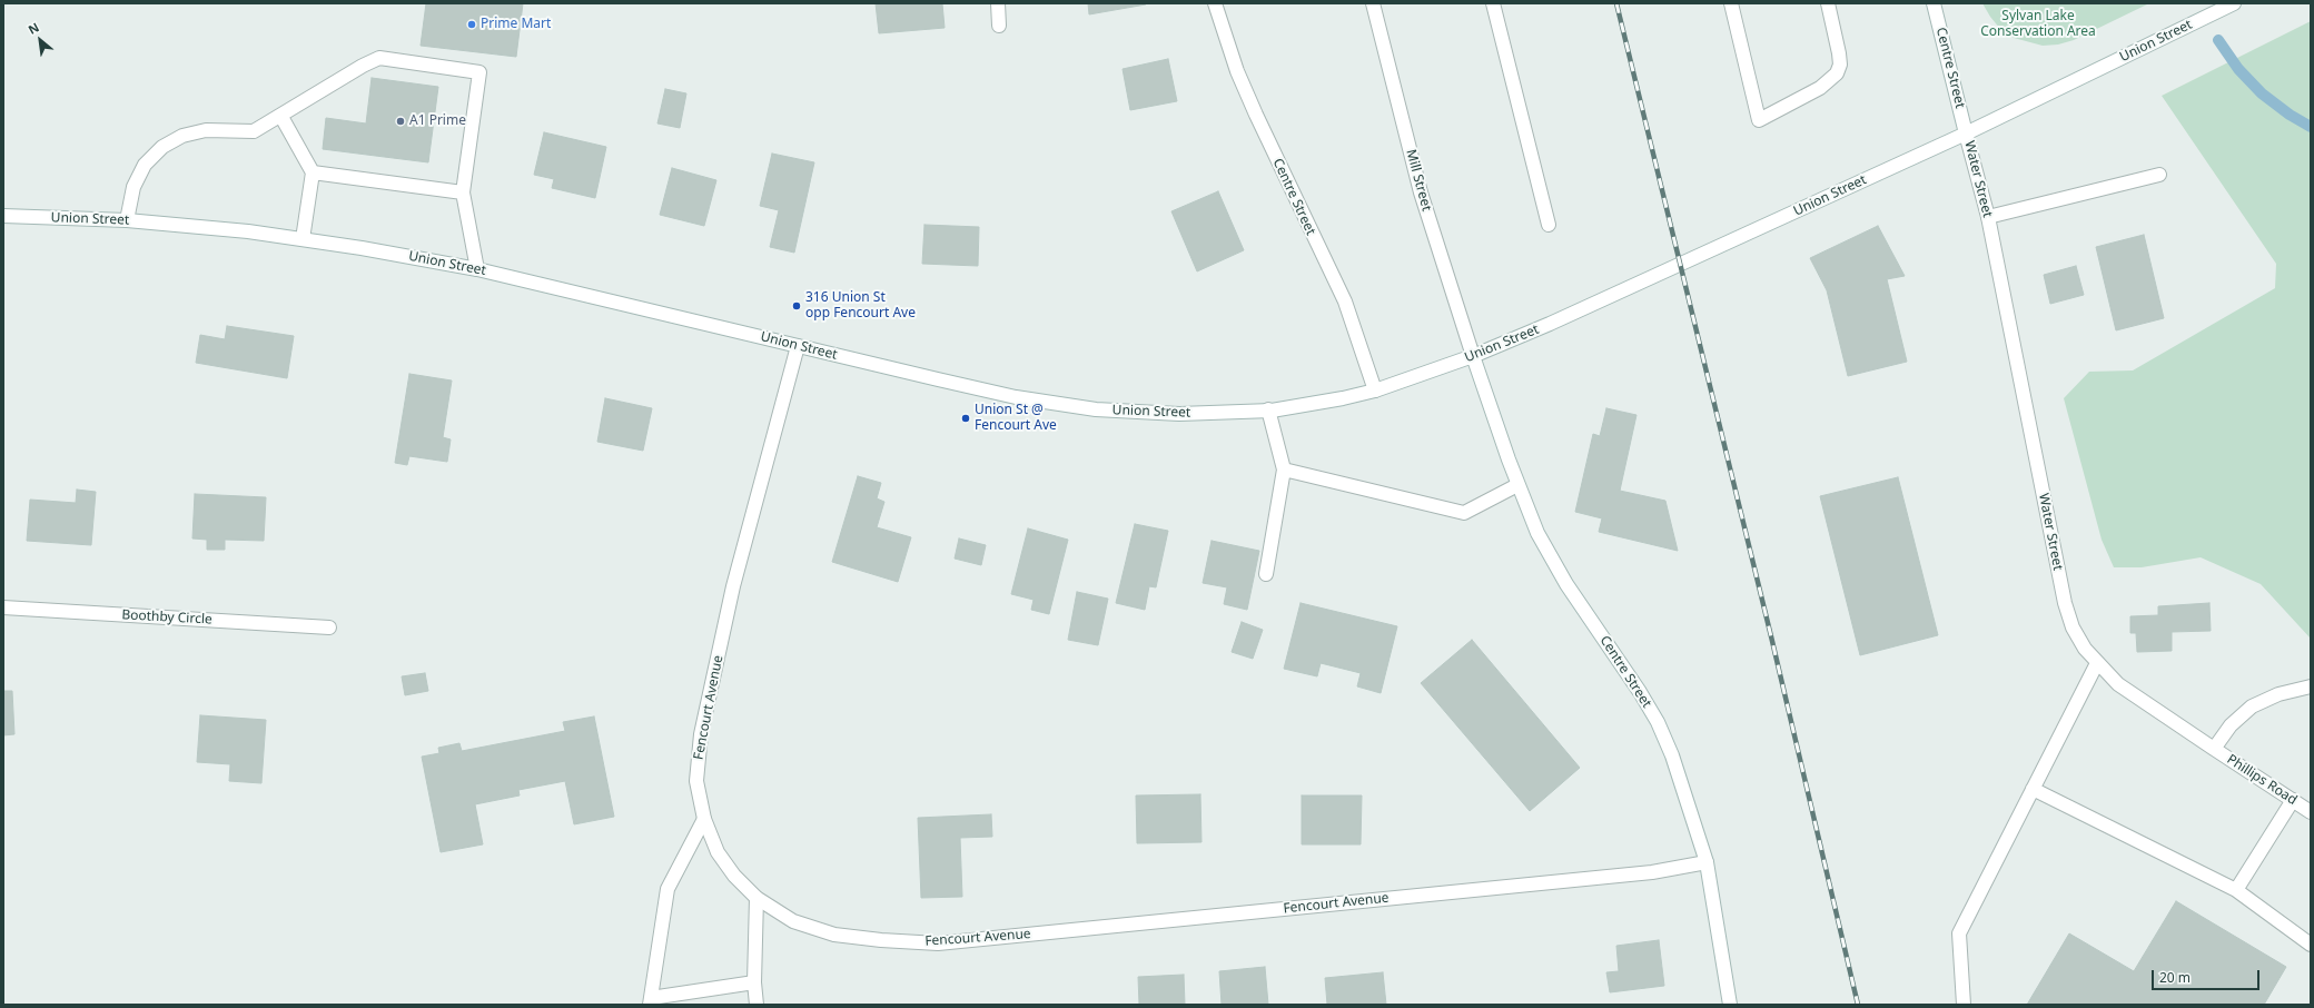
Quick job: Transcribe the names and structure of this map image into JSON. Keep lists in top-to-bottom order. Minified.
{"streets":{"street":["Union Street","Centre Street","Water Street","Mill Street","Boothby Circle","Fencourt Avenue","Phillips Road"]},"crossings":[["Union Street","Centre Street"],["Union Street","Water Street"],["Union Street","Mill Street"],["Union Street","Fencourt Avenue"],["Centre Street","Water Street"],["Centre Street","Mill Street"],["Centre Street","Fencourt Avenue"],["Water Street","Phillips Road"]],"parks":["Sylvan Lake Conservation Area"],"places":["Prime Mart","A1 Prime","316 Union St opp Fencourt Ave","Union St @ Fencourt Ave"],"scale_bar":"20 m","north":"top left"}
